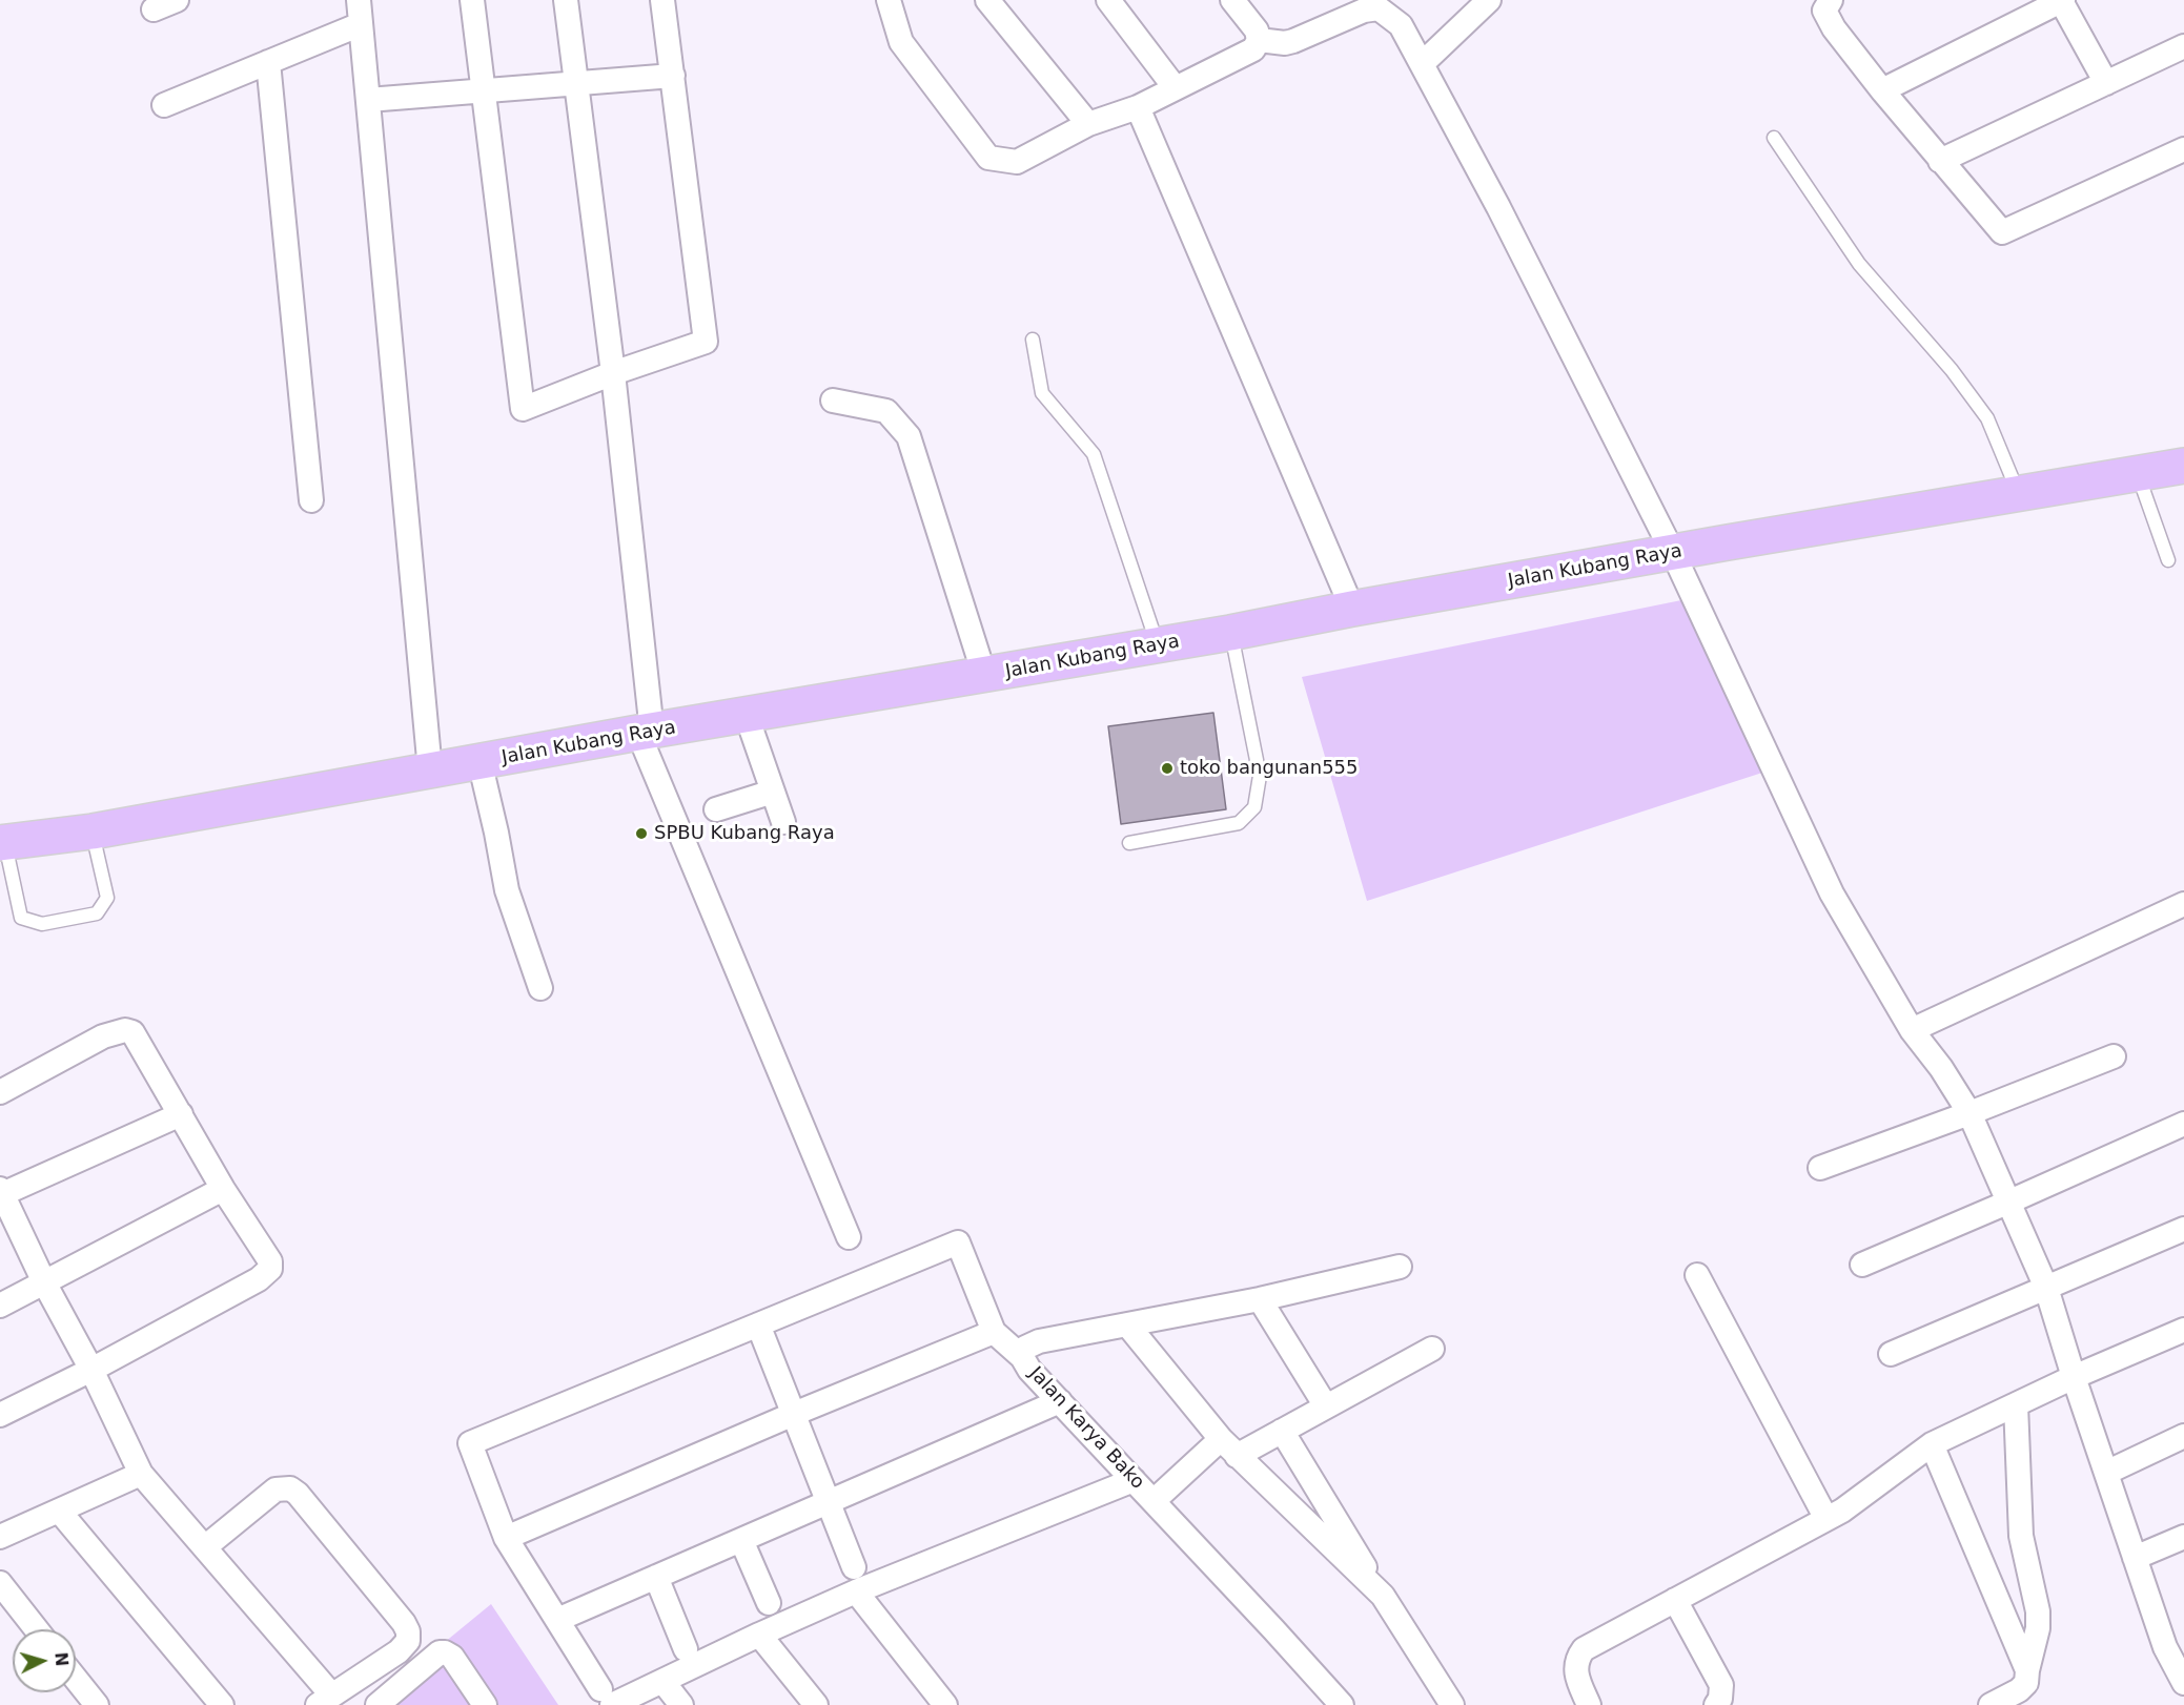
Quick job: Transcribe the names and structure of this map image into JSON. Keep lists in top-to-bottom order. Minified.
{"streets":{"highway":["Jalan Kubang Raya"],"street":["Jalan Karya Bako"]},"places":["toko bangunan555","SPBU Kubang Raya"],"north":"right"}
